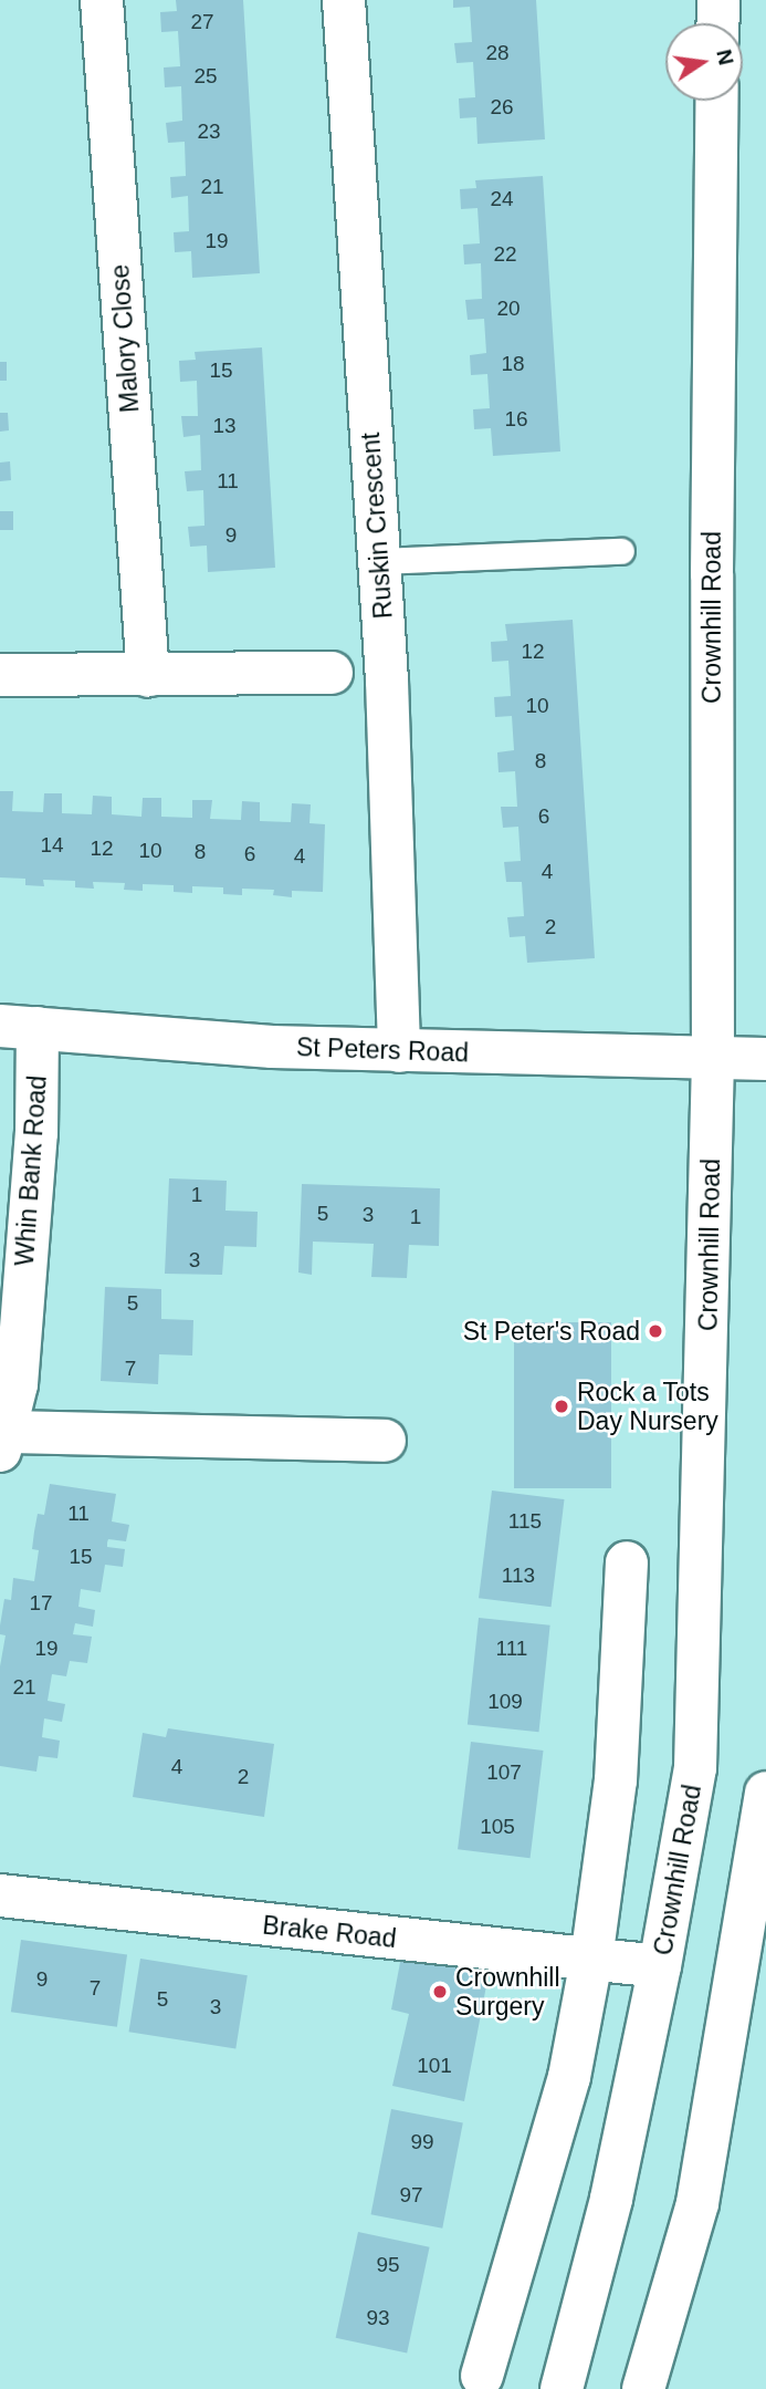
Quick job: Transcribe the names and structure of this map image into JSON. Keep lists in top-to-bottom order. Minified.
{"streets":{"street":["Malory Close","Ruskin Crescent","Crownhill Road","St Peters Road","Whin Bank Road","Brake Road"]},"crossings":[["Ruskin Crescent","St Peters Road"],["Crownhill Road","St Peters Road"],["Crownhill Road","Brake Road"],["St Peters Road","Whin Bank Road"]],"places":["St Peter's Road","Rock a Tots Day Nursery","Crownhill Surgery"],"house_numbers":["27","28","25","26","23","21","24","19","22","20","18","15","16","13","11","9","12","10","8","6","14","12","10","8","6","4","4","2","1","5","3","1","3","5","7","11","115","15","113","17","19","111","21","109","4","107","2","105","9","7","5","3","101","99","97","95","93"],"north":"right"}
